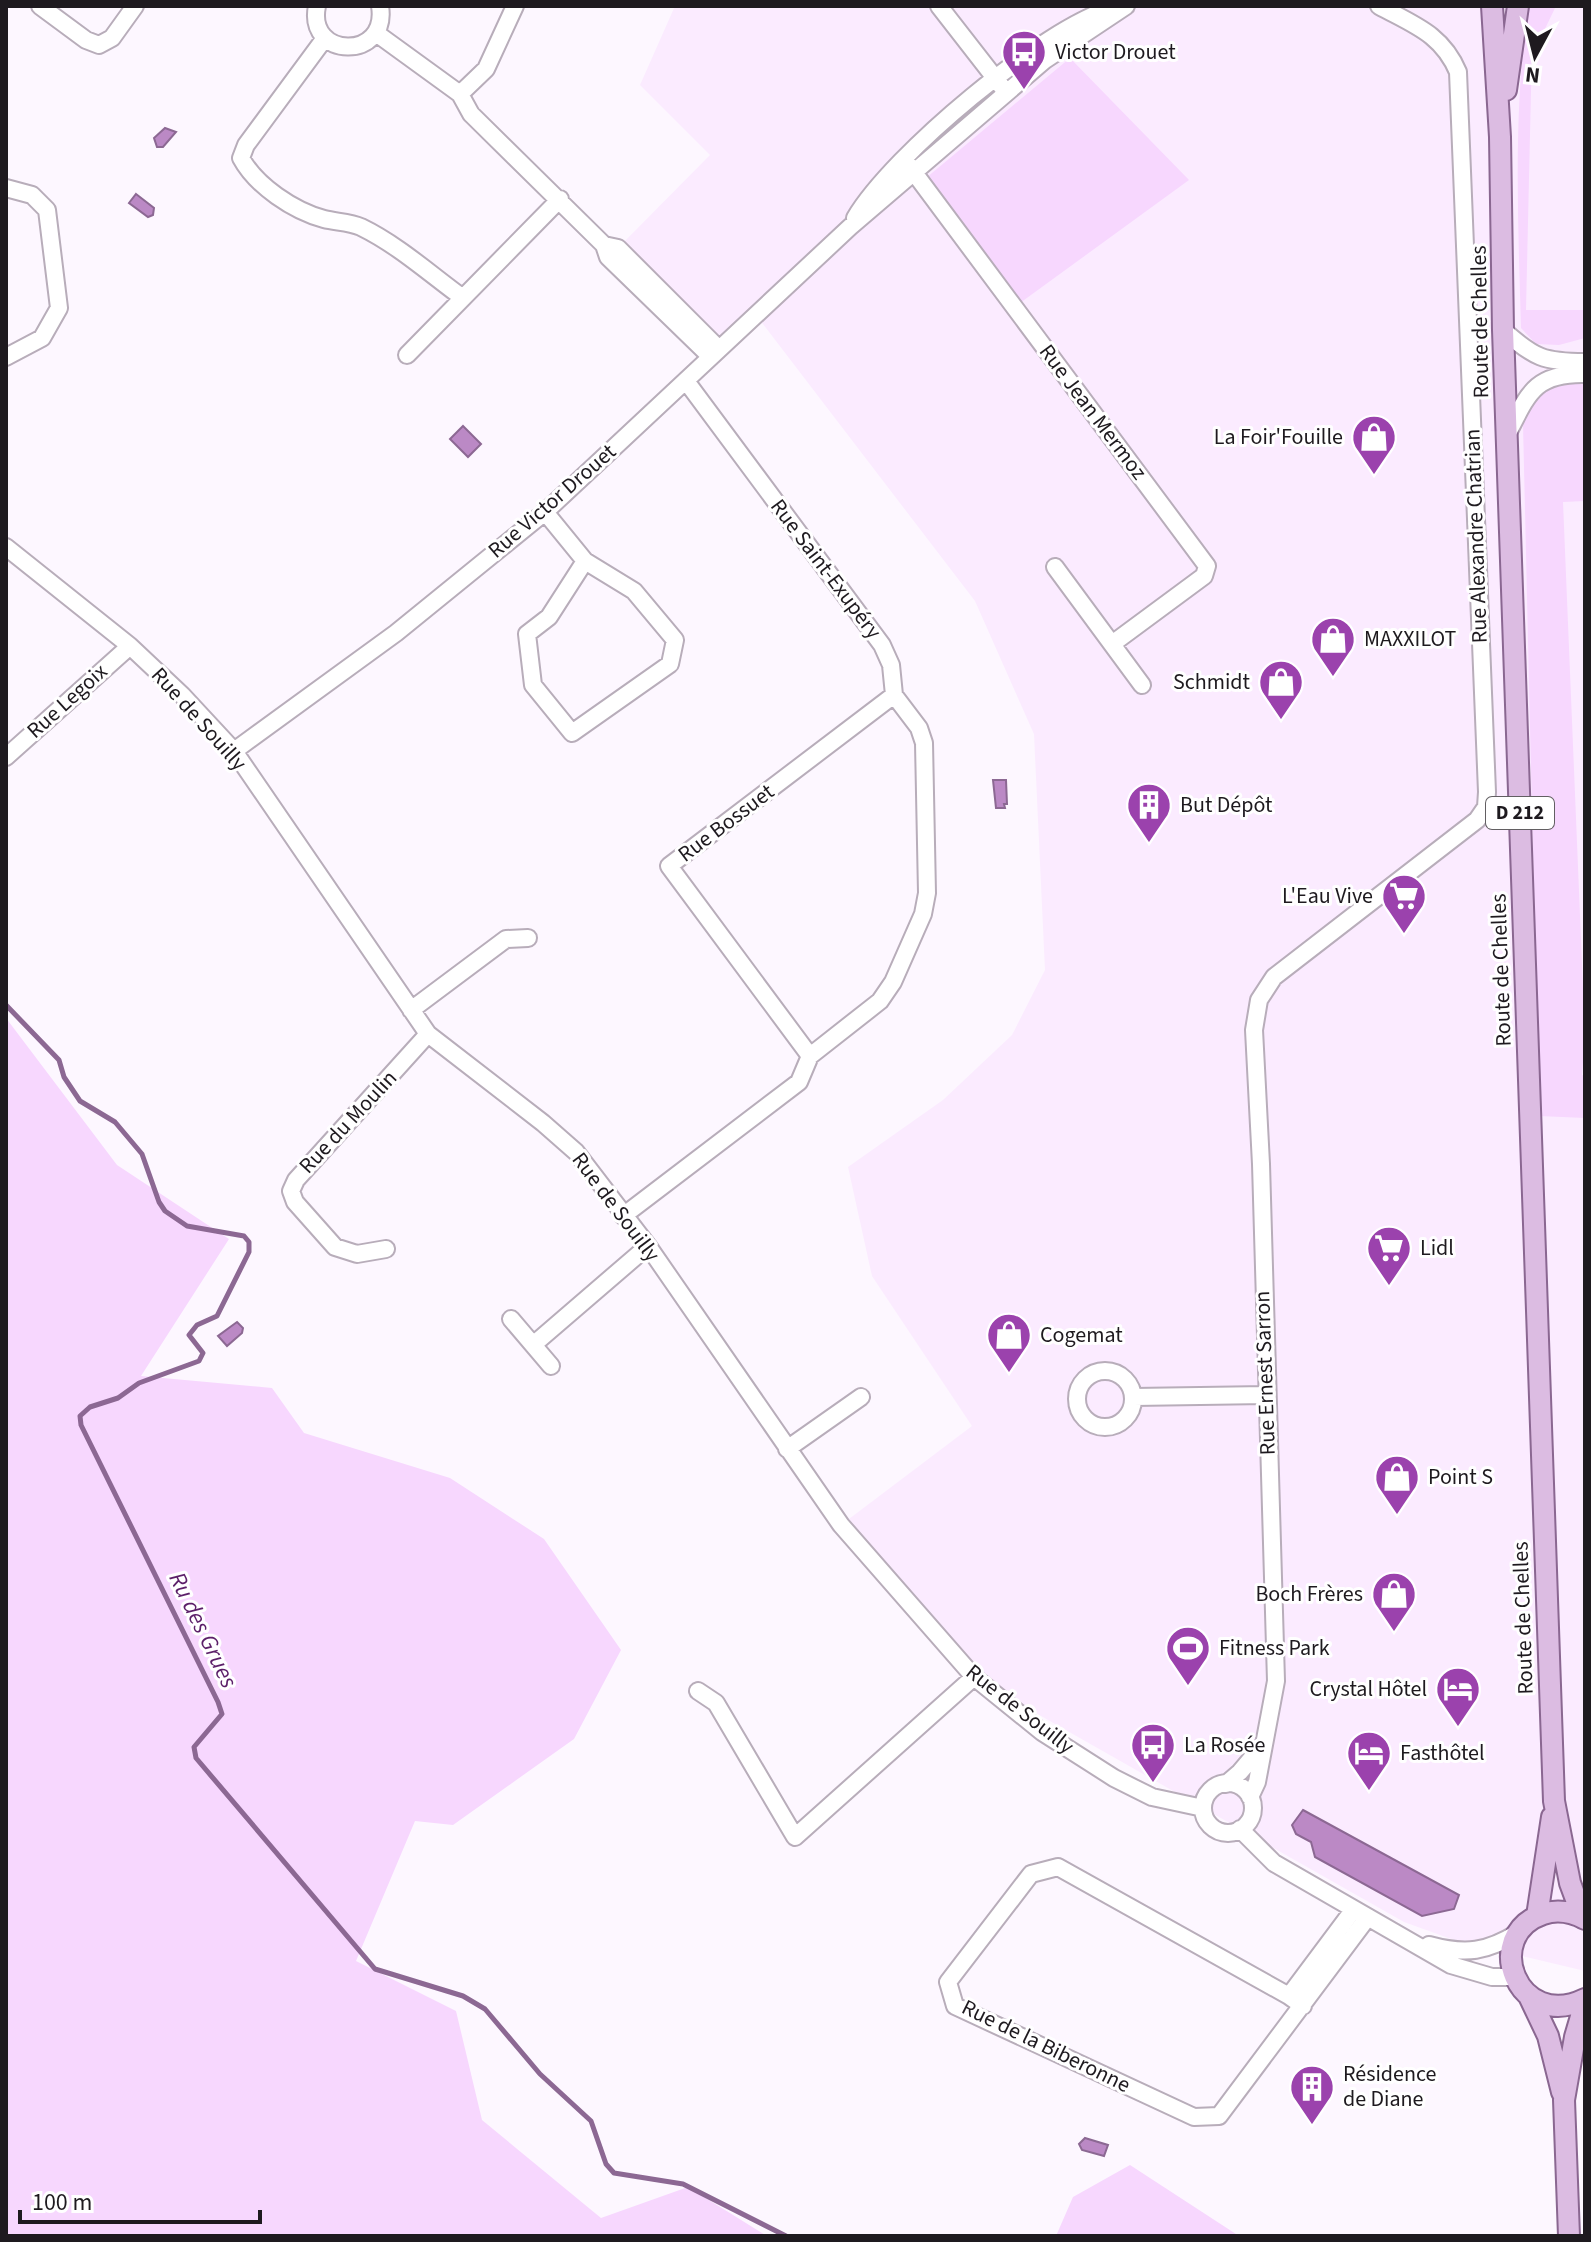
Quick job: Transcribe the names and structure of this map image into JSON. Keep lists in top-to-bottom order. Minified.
{"streets":{"main road":["Route de Chelles","D 212"],"street":["Rue Jean Mermoz","Rue Victor Drouet","Rue Alexandre Chatrian","Rue Saint-Exupéry","Rue Legoix","Rue de Souilly","Rue Bossuet","Rue du Moulin","Rue Ernest Sarron","Rue de la Biberonne"]},"crossings":[["Route de Chelles","D 212"],["Rue Jean Mermoz","Rue Victor Drouet"],["Rue Victor Drouet","Rue Saint-Exupéry"],["Rue Victor Drouet","Rue de Souilly"],["Rue Alexandre Chatrian","Rue Ernest Sarron"],["Rue Saint-Exupéry","Rue de Souilly"],["Rue Saint-Exupéry","Rue Bossuet"],["Rue Legoix","Rue de Souilly"],["Rue de Souilly","Rue du Moulin"],["Rue de Souilly","Rue Ernest Sarron"]],"water":["Ru des Grues"],"places":{"bus stop":["Victor Drouet","La Rosée"],"shop":["La Foir'Fouille","MAXXILOT","Schmidt","Cogemat","Point S","Boch Frères"],"building":["But Dépôt","Résidence de Diane"],"supermarket":["L'Eau Vive","Lidl"],"sports":["Fitness Park"],"hotel":["Crystal Hôtel","Fasthôtel"]},"scale_bar":"100 m","north":"bottom"}
